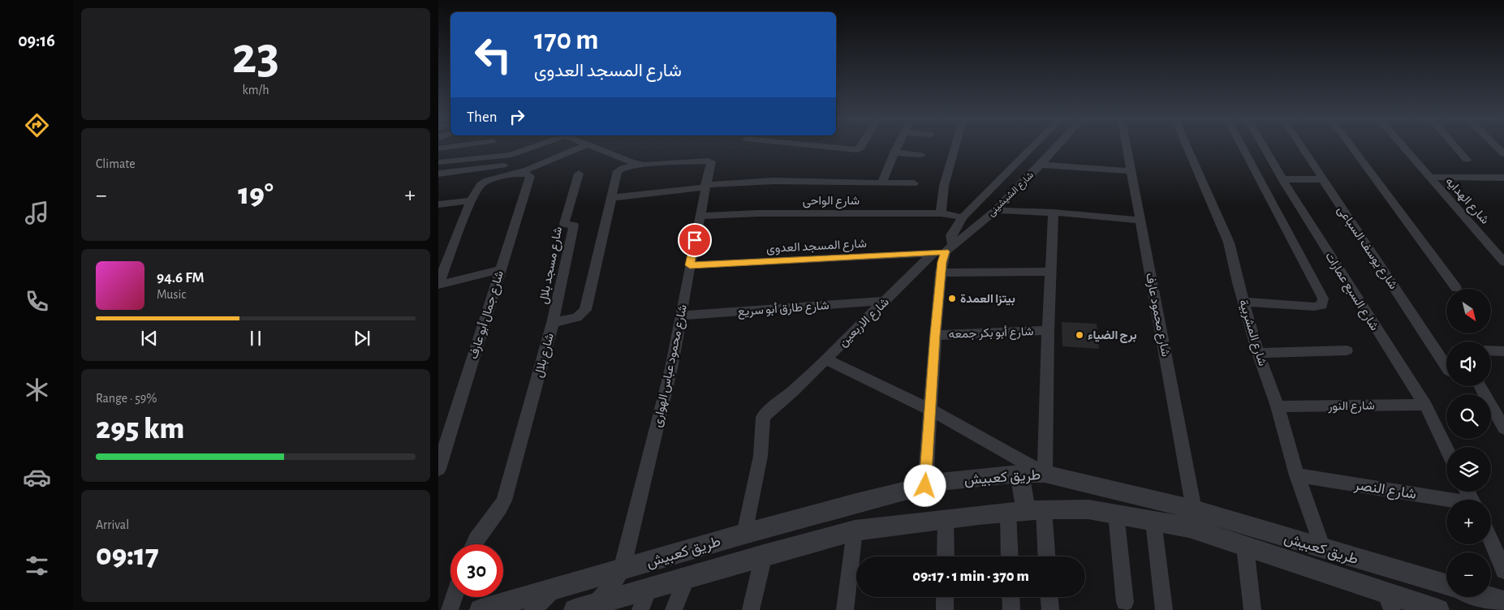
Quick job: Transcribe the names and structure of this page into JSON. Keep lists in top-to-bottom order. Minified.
{"streets":{"street":["شارع الشيشينى","شارع الواحى","شارع الهدايه","شارع المسجد العدوى","شارع يوسف السباعى","شارع مسجد بلال","شارع السبع عمارات","شارع طارق أبو سريع","شارع جمال أبو عارف","شارع محمود عارف","شارع الاربعين","شارع أبو بكر جمعه","شارع المشربية","شارع بلال","شارع محمود عباس الهوارى","شارع النور","طريق كعبيش","شارع النصر"]},"crossings":[["شارع الشيشينى","شارع الواحى"],["شارع الشيشينى","شارع المسجد العدوى"],["شارع الشيشينى","شارع الاربعين"],["شارع الشيشينى","شارع أبو بكر جمعه"],["شارع الشيشينى","طريق كعبيش"],["شارع الواحى","شارع بلال"],["شارع الواحى","شارع محمود عباس الهوارى"],["شارع المسجد العدوى","شارع الاربعين"],["شارع المسجد العدوى","شارع محمود عباس الهوارى"],["شارع مسجد بلال","شارع بلال"],["شارع السبع عمارات","شارع النور"],["شارع طارق أبو سريع","شارع الاربعين"],["شارع طارق أبو سريع","شارع محمود عباس الهوارى"],["شارع محمود عارف","طريق كعبيش"],["شارع الاربعين","طريق كعبيش"],["شارع المشربية","شارع النور"],["شارع المشربية","طريق كعبيش"],["شارع المشربية","شارع النصر"],["شارع بلال","شارع محمود عباس الهوارى"],["شارع محمود عباس الهوارى","طريق كعبيش"]],"places":["بيتزا العمدة","برج الضياء"],"north":"bottom right","page":{"tabs":"09:16","tile":[["23","km/h"],"Climate",["Range · 59%","295 km"],["Arrival","09:17"]],"turn":["170 m","شارع المسجد العدوى"],"then":"Then","heat":["−","19°","+"],"song":["94.6 FM","Music"],"map_buttons":["+","−"],"limit":"30","trip":"09:17 · 1 min · 370 m"}}
